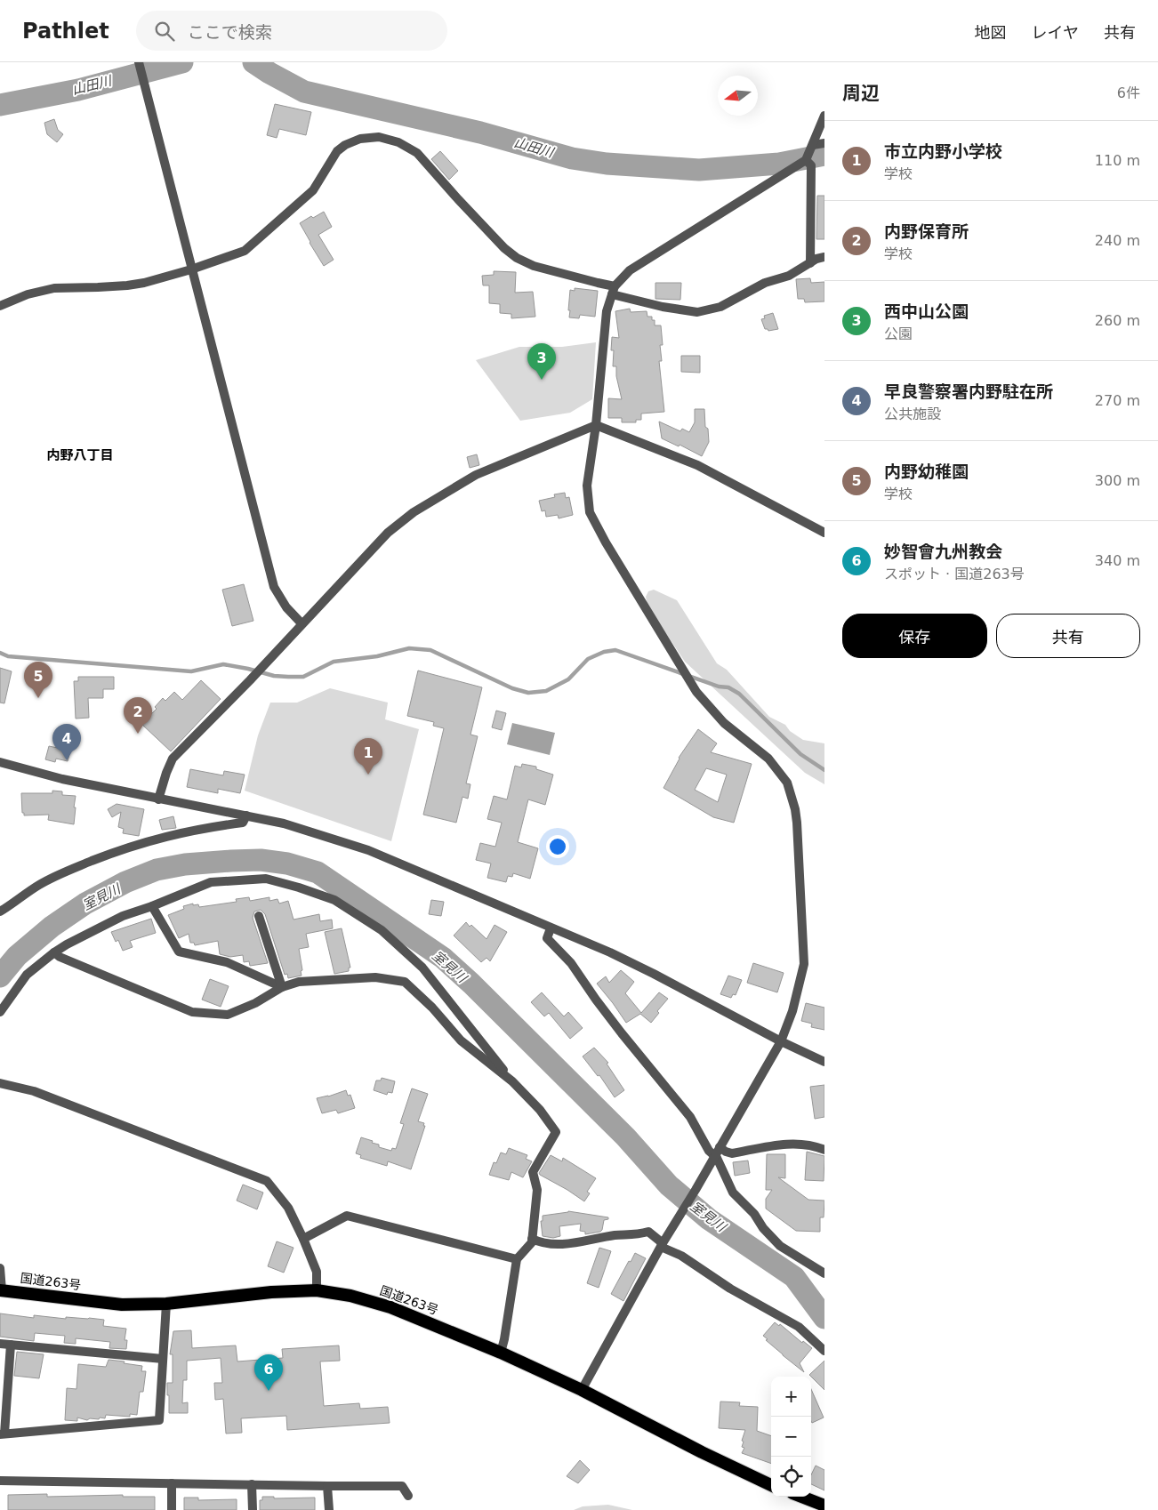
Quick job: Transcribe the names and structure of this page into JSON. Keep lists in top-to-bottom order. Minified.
{"streets":{"highway":["国道263号"]},"districts":["内野八丁目"],"water":["山田川","室見川"],"north":"left","page":{"header":"Pathlet","search":"ここで検索","nav":["地図","レイヤ","共有"],"heading":["周辺","6件"],"list":[{"mark":"1","name":"市立内野小学校","note":"学校","value":"110 m"},{"mark":"2","name":"内野保育所","note":"学校","value":"240 m"},{"mark":"3","name":"西中山公園","note":"公園","value":"260 m"},{"mark":"4","name":"早良警察署内野駐在所","note":"公共施設","value":"270 m"},{"mark":"5","name":"内野幼稚園","note":"学校","value":"300 m"},{"mark":"6","name":"妙智會九州教会","note":"スポット · 国道263号","value":"340 m"}],"pins":["3","5","2","4","1","6"],"buttons":["保存","共有"],"map_buttons":["+","−"]}}
